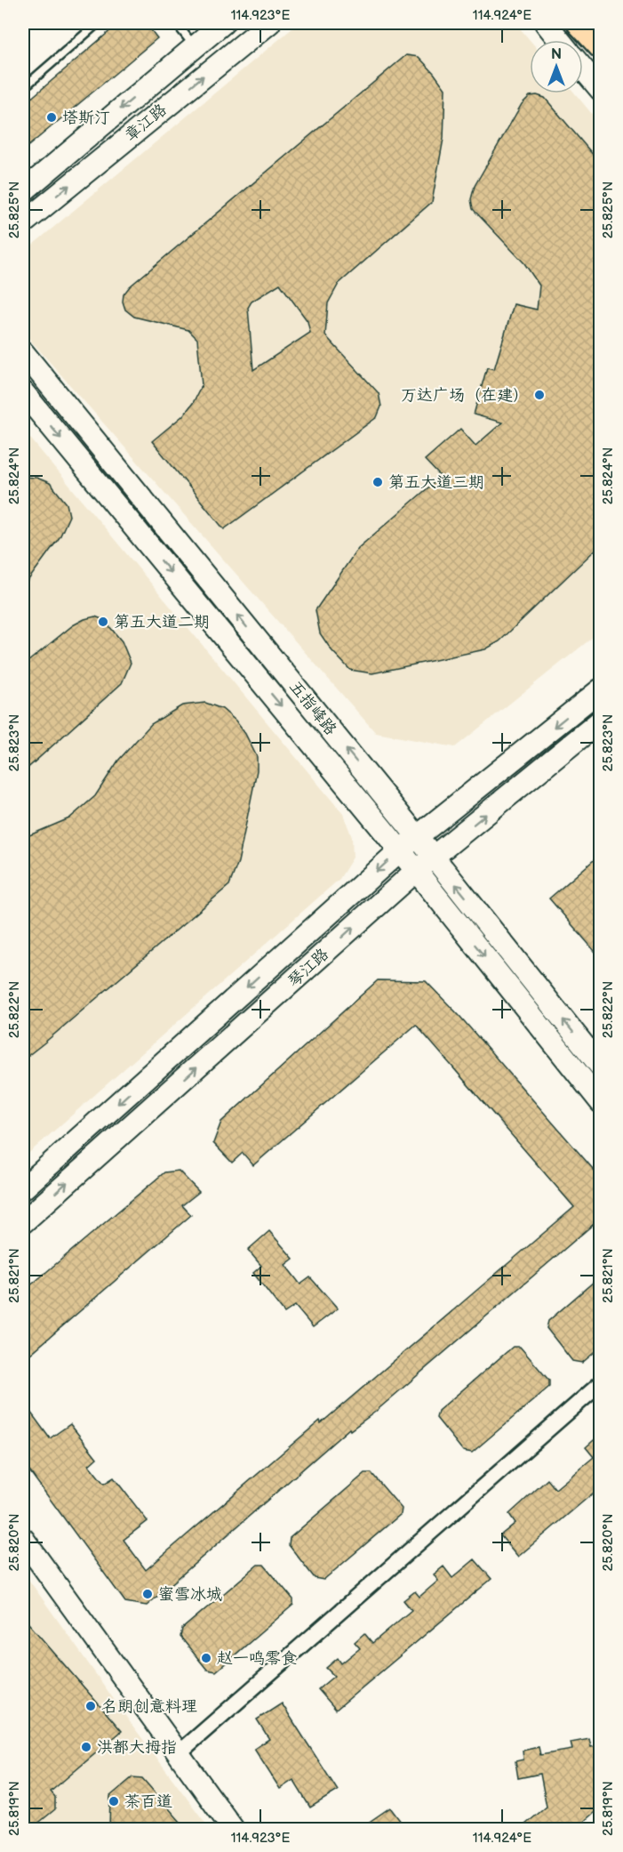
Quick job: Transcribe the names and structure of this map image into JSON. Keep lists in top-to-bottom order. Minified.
{"streets":{"main road":["章江路","五指峰路","琴江路"]},"crossings":[["五指峰路","琴江路"]],"places":["塔斯汀","万达广场（在建）","第五大道三期","第五大道二期","蜜雪冰城","赵一鸣零食","名朗创意料理","洪都大拇指","茶百道"],"north":"top","coordinates":["114.923°E","114.924°E","25.825°N","25.824°N","25.823°N","25.822°N","25.821°N","25.820°N","25.819°N"]}
